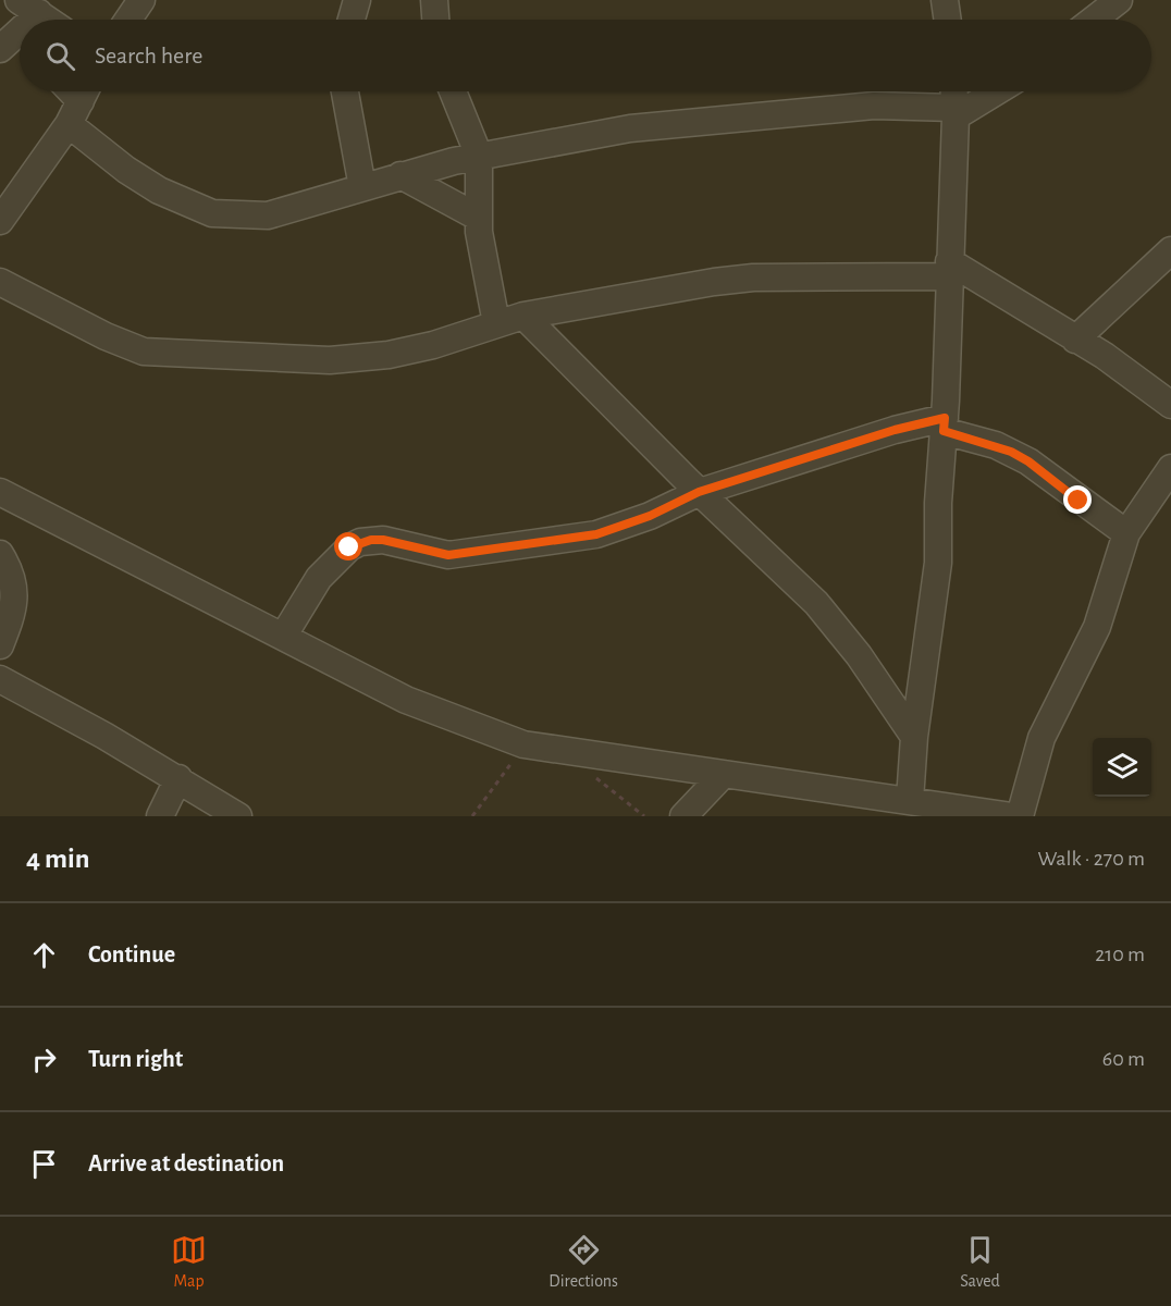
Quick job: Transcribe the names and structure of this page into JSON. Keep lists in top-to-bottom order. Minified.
{"page":{"search":"Search here","heading":["4 min","Walk · 270 m"],"list":[["Continue","210 m"],["Turn right","60 m"],"Arrive at destination"],"nav":["Map","Directions","Saved"]}}
